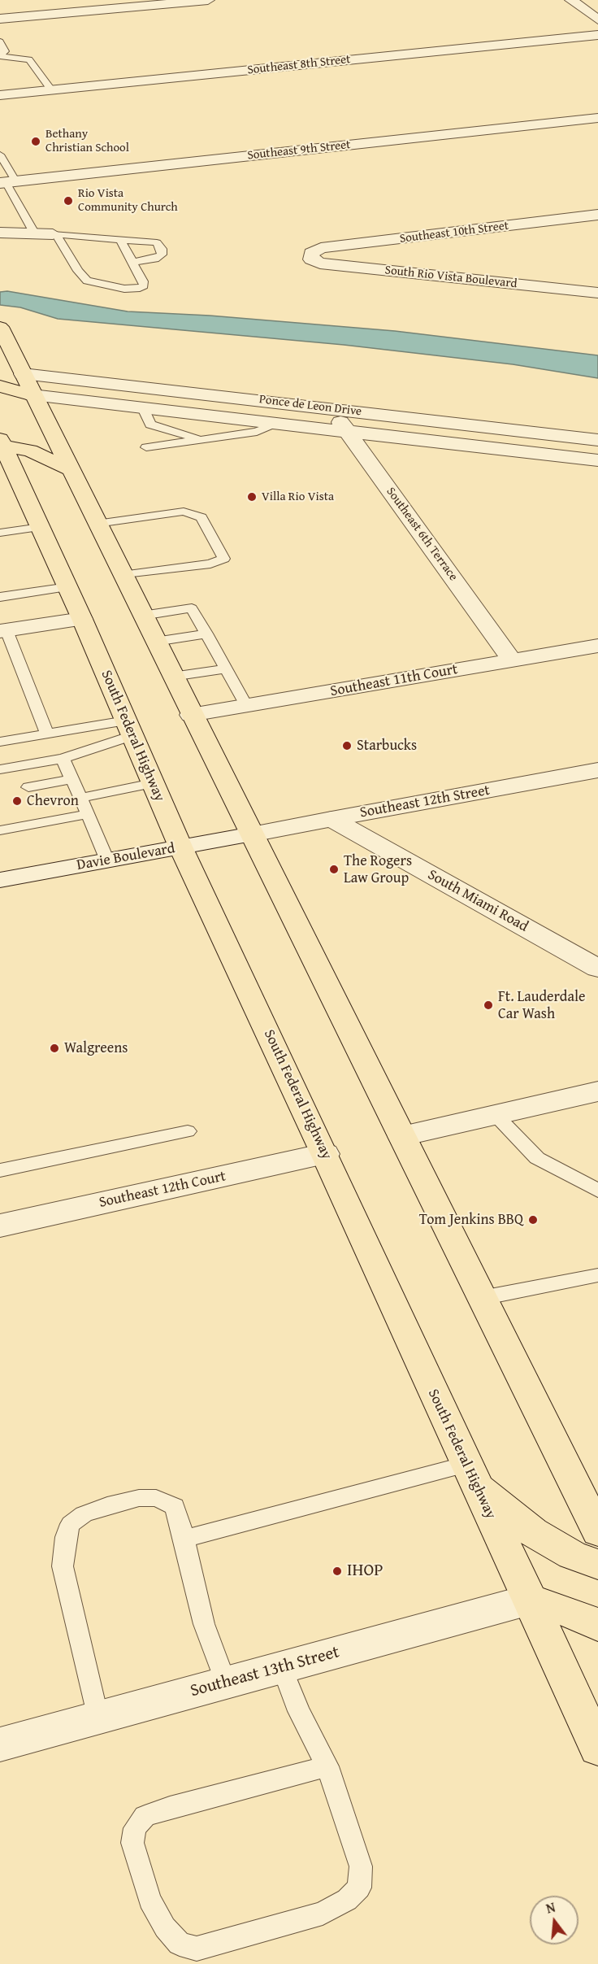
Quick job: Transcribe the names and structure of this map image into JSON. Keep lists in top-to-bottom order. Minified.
{"streets":{"main road":["South Federal Highway"],"street":["Southeast 8th Street","Southeast 9th Street","Southeast 10th Street","South Rio Vista Boulevard","Ponce de Leon Drive","Southeast 6th Terrace","Southeast 11th Court","Southeast 12th Street","Davie Boulevard","South Miami Road","Southeast 12th Court","Southeast 13th Street"]},"crossings":[["Southeast 10th Street","South Rio Vista Boulevard"],["Ponce de Leon Drive","Southeast 6th Terrace"],["Southeast 6th Terrace","Southeast 11th Court"],["South Federal Highway","Davie Boulevard"],["South Federal Highway","Southeast 12th Court"],["South Federal Highway","Southeast 13th Street"],["Southeast 12th Street","Davie Boulevard"],["Southeast 12th Street","South Miami Road"]],"places":["Bethany Christian School","Rio Vista Community Church","Villa Rio Vista","Starbucks","Chevron","The Rogers Law Group","Ft. Lauderdale Car Wash","Walgreens","Tom Jenkins BBQ","IHOP"],"north":"top"}
